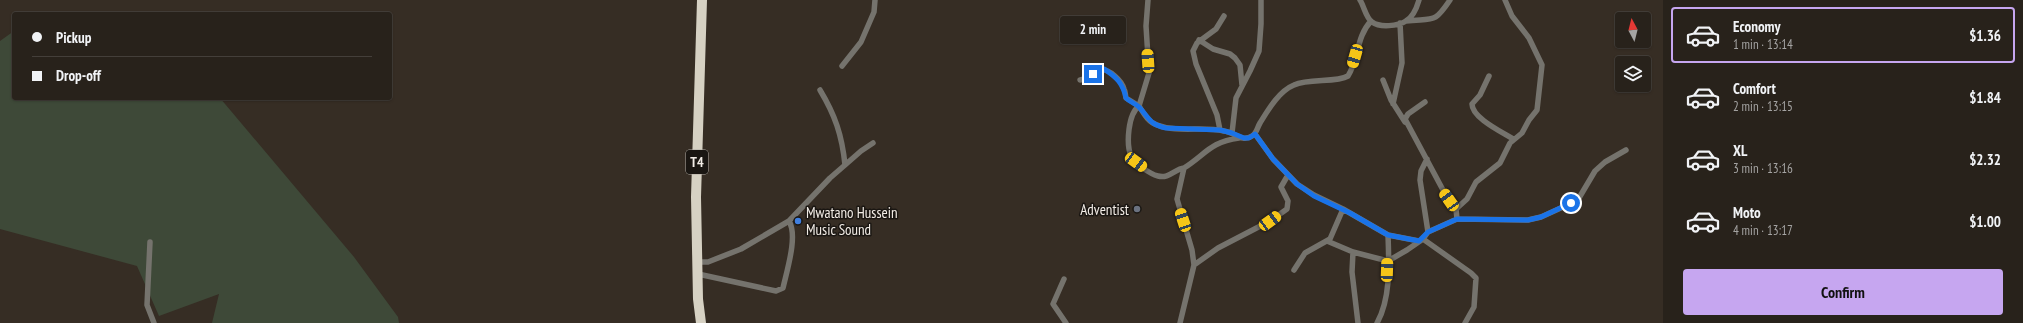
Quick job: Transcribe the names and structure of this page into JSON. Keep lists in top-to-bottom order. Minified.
{"streets":{"highway":["T4"]},"places":["Adventist","Mwatano Hussein Music Sound"],"north":"top","page":{"list":[{"name":"Economy","note":"1 min · 13:14","value":"$1.36"},{"name":"Comfort","note":"2 min · 13:15","value":"$1.84"},{"name":"XL","note":"3 min · 13:16","value":"$2.32"},{"name":"Moto","note":"4 min · 13:17","value":"$1.00"}],"banner":["Pickup","Drop-off"],"bubble":"2 min","buttons":"Confirm"}}
